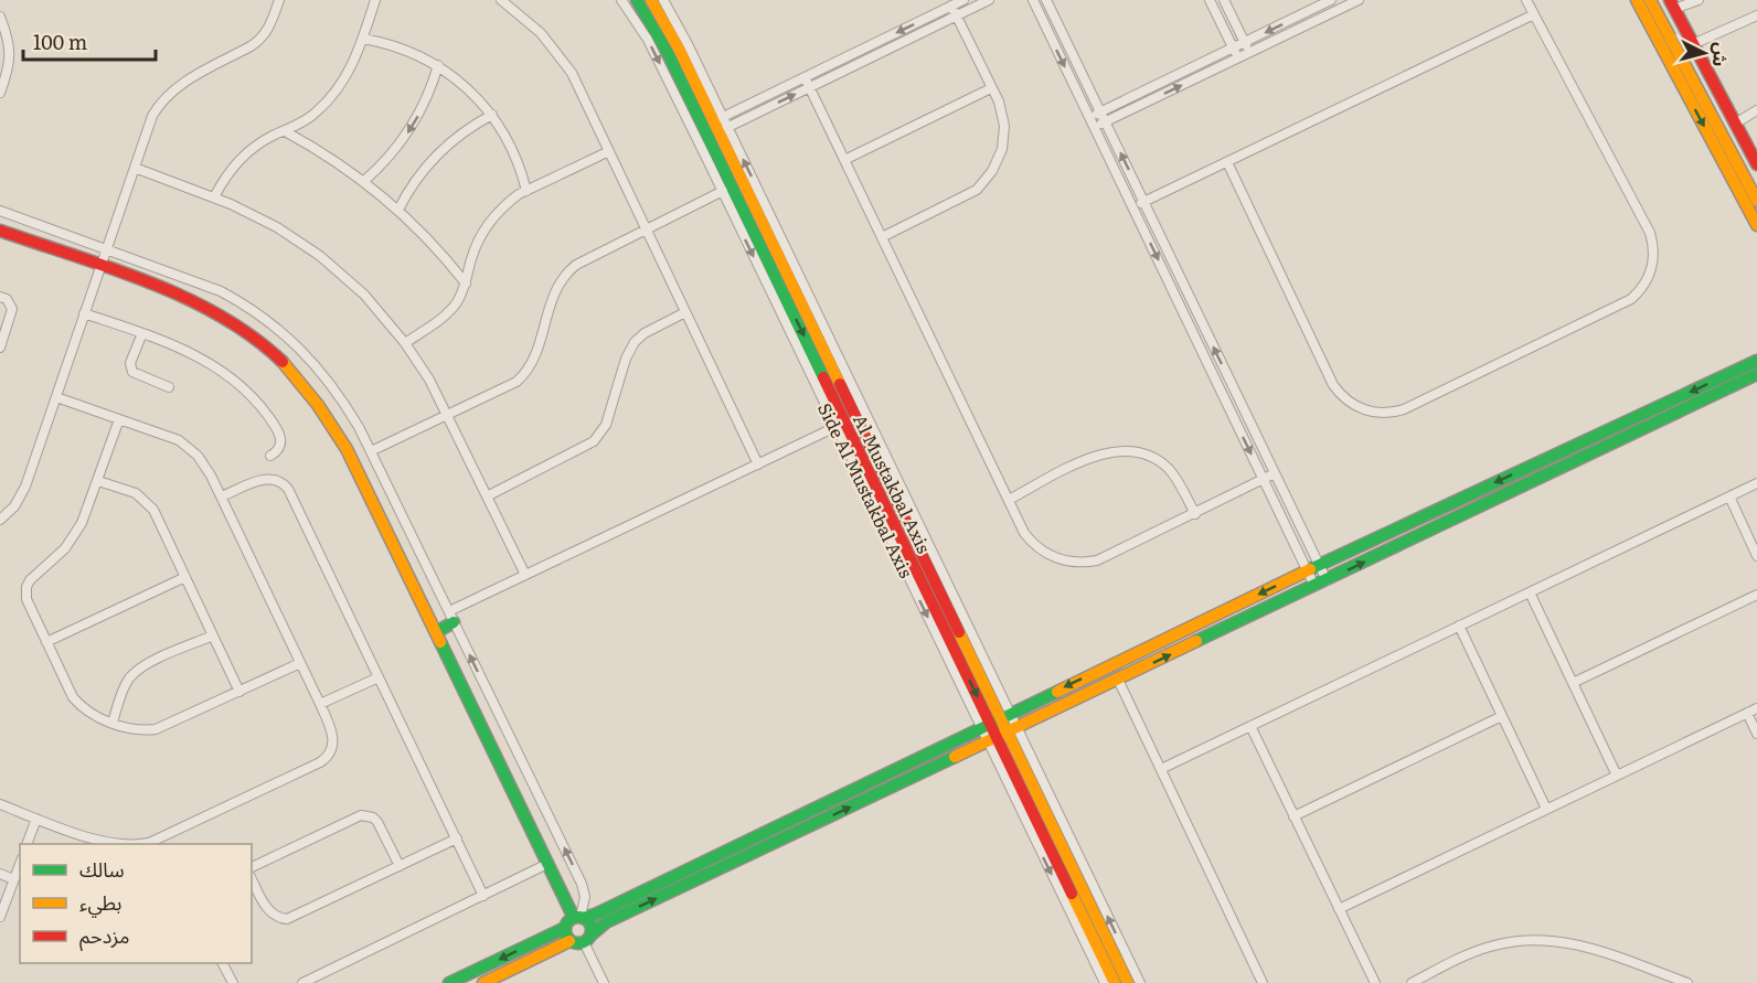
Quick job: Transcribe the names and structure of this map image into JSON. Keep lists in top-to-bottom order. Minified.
{"streets":{"street":["Al Mustakbal Axis","Side Al Mustakbal Axis"]},"crossings":[["Al Mustakbal Axis","Side Al Mustakbal Axis"]],"one_way":["Side Al Mustakbal Axis"],"legend":["سالك","بطيء","مزدحم"],"scale_bar":"100 m","north":"right"}
